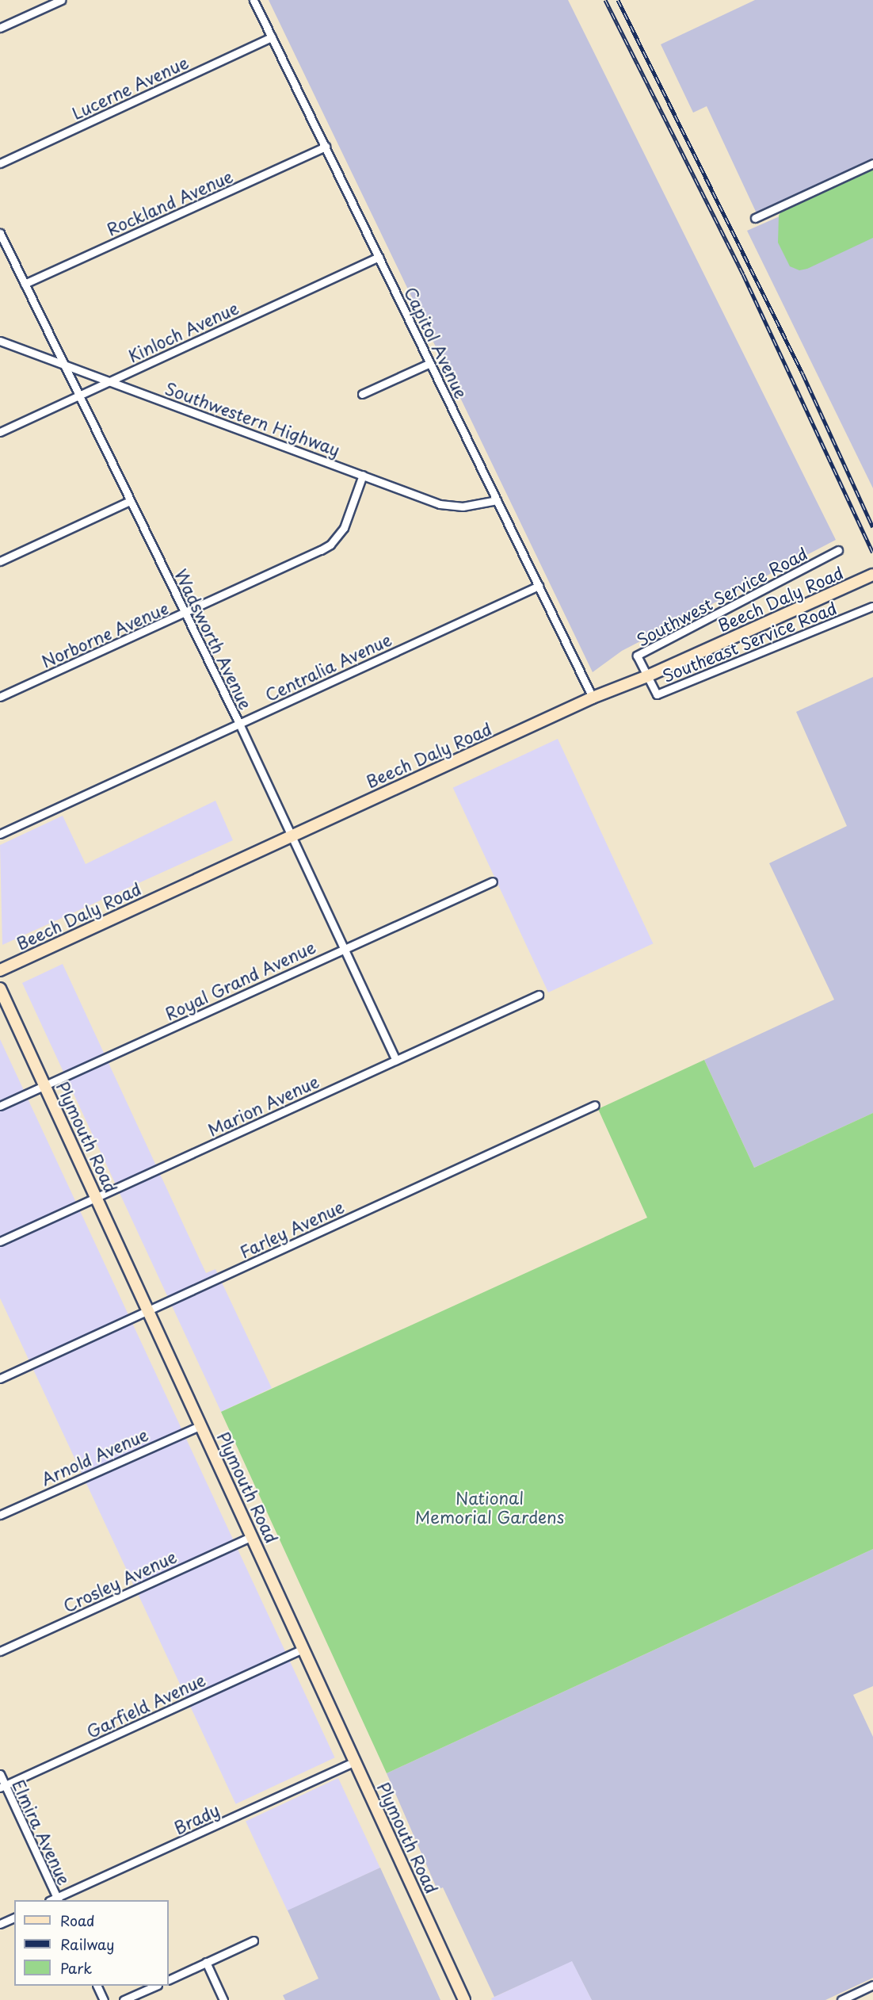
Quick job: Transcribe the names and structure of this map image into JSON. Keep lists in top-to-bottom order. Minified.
{"streets":{"main road":["Beech Daly Road","Plymouth Road"],"street":["Lucerne Avenue","Rockland Avenue","Kinloch Avenue","Capitol Avenue","Southwestern Highway","Southwest Service Road","Norborne Avenue","Wadsworth Avenue","Southeast Service Road","Centralia Avenue","Royal Grand Avenue","Marion Avenue","Farley Avenue","Arnold Avenue","Crosley Avenue","Garfield Avenue","Brady","Elmira Avenue"]},"crossings":[["Lucerne Avenue","Capitol Avenue"],["Rockland Avenue","Capitol Avenue"],["Rockland Avenue","Wadsworth Avenue"],["Kinloch Avenue","Capitol Avenue"],["Kinloch Avenue","Southwestern Highway"],["Kinloch Avenue","Wadsworth Avenue"],["Capitol Avenue","Southwestern Highway"],["Capitol Avenue","Beech Daly Road"],["Capitol Avenue","Centralia Avenue"],["Southwestern Highway","Norborne Avenue"],["Southwestern Highway","Wadsworth Avenue"],["Southwest Service Road","Beech Daly Road"],["Southwest Service Road","Southeast Service Road"],["Beech Daly Road","Wadsworth Avenue"],["Beech Daly Road","Southeast Service Road"],["Norborne Avenue","Wadsworth Avenue"],["Wadsworth Avenue","Centralia Avenue"],["Wadsworth Avenue","Royal Grand Avenue"],["Wadsworth Avenue","Marion Avenue"],["Royal Grand Avenue","Plymouth Road"],["Marion Avenue","Plymouth Road"],["Plymouth Road","Farley Avenue"],["Plymouth Road","Arnold Avenue"],["Plymouth Road","Crosley Avenue"],["Plymouth Road","Garfield Avenue"],["Plymouth Road","Brady"],["Garfield Avenue","Elmira Avenue"],["Brady","Elmira Avenue"]],"parks":["National Memorial Gardens"],"legend":["Road","Railway","Park"]}
